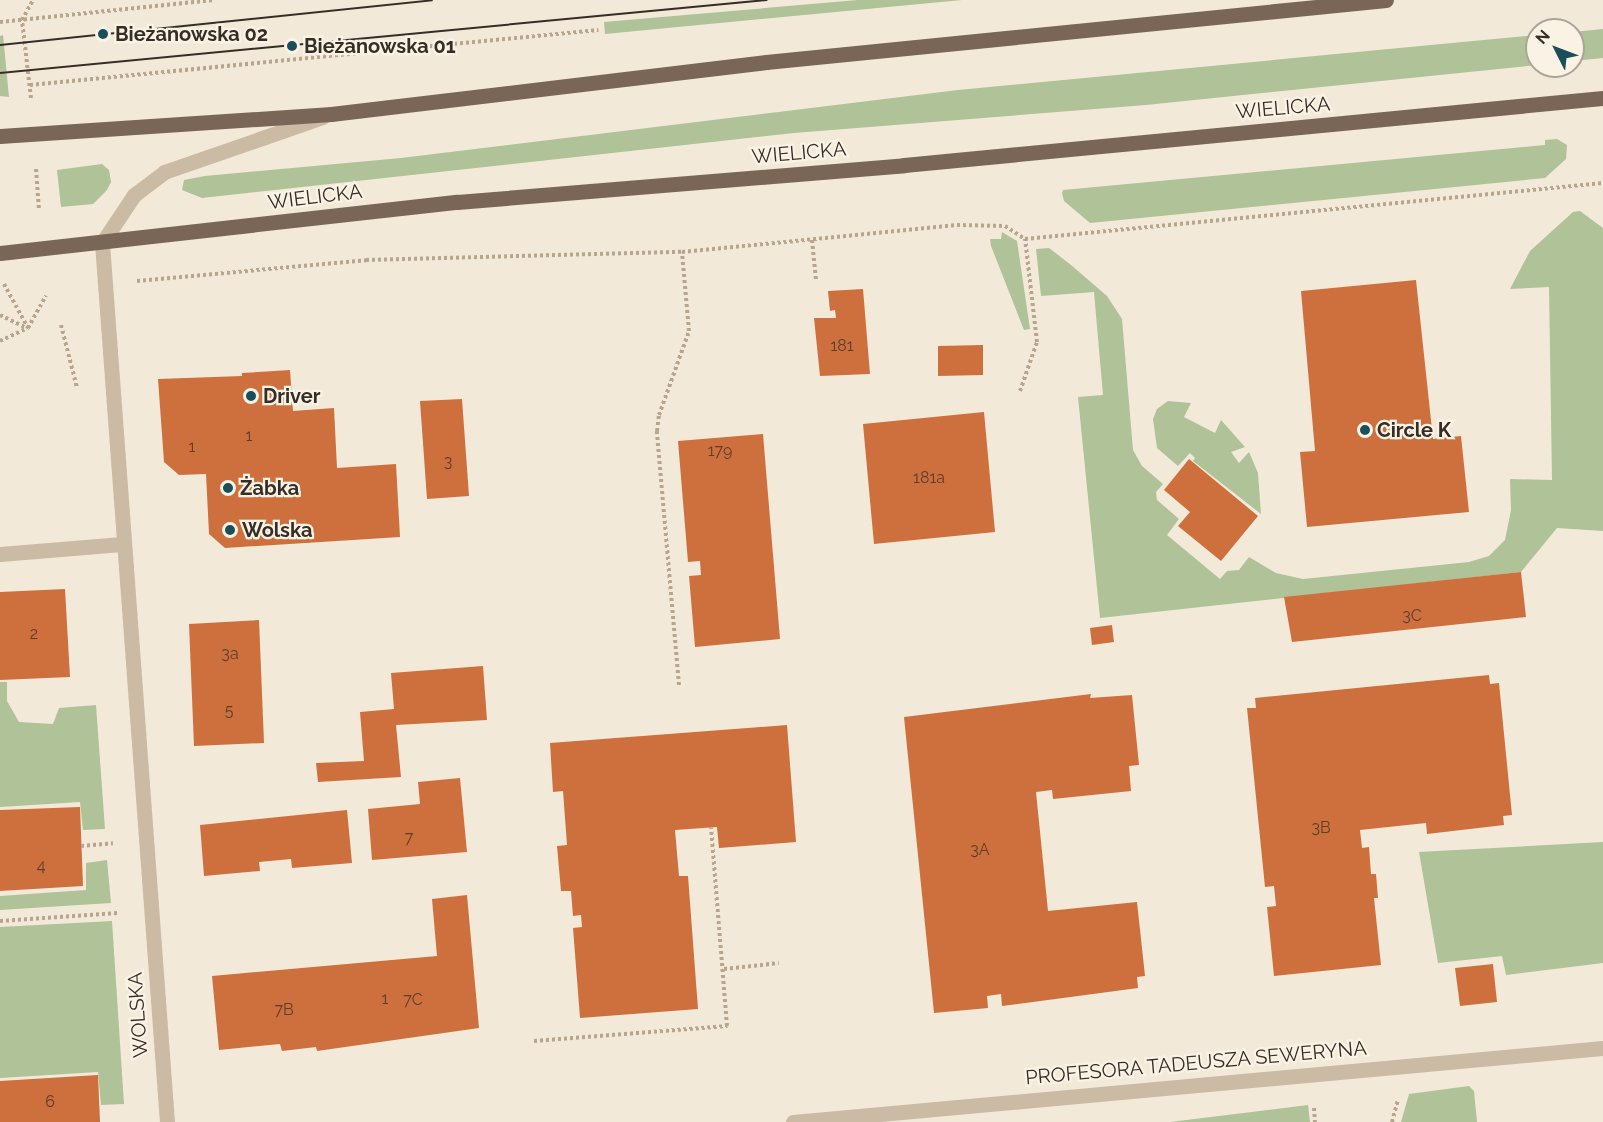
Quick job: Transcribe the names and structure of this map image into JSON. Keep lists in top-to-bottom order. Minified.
{"streets":{"main road":["WIELICKA"],"street":["WOLSKA","PROFESORA TADEUSZA SEWERYNA"]},"crossings":[["WIELICKA","WOLSKA"]],"places":["Bieżanowska 02","Bieżanowska 01","Driver","Circle K","Żabka","Wolska"],"house_numbers":["181","1","1","179","3","181a","3C","2","3a","5","3B","7","3A","4","1","7C","7B","6"],"north":"top left"}
